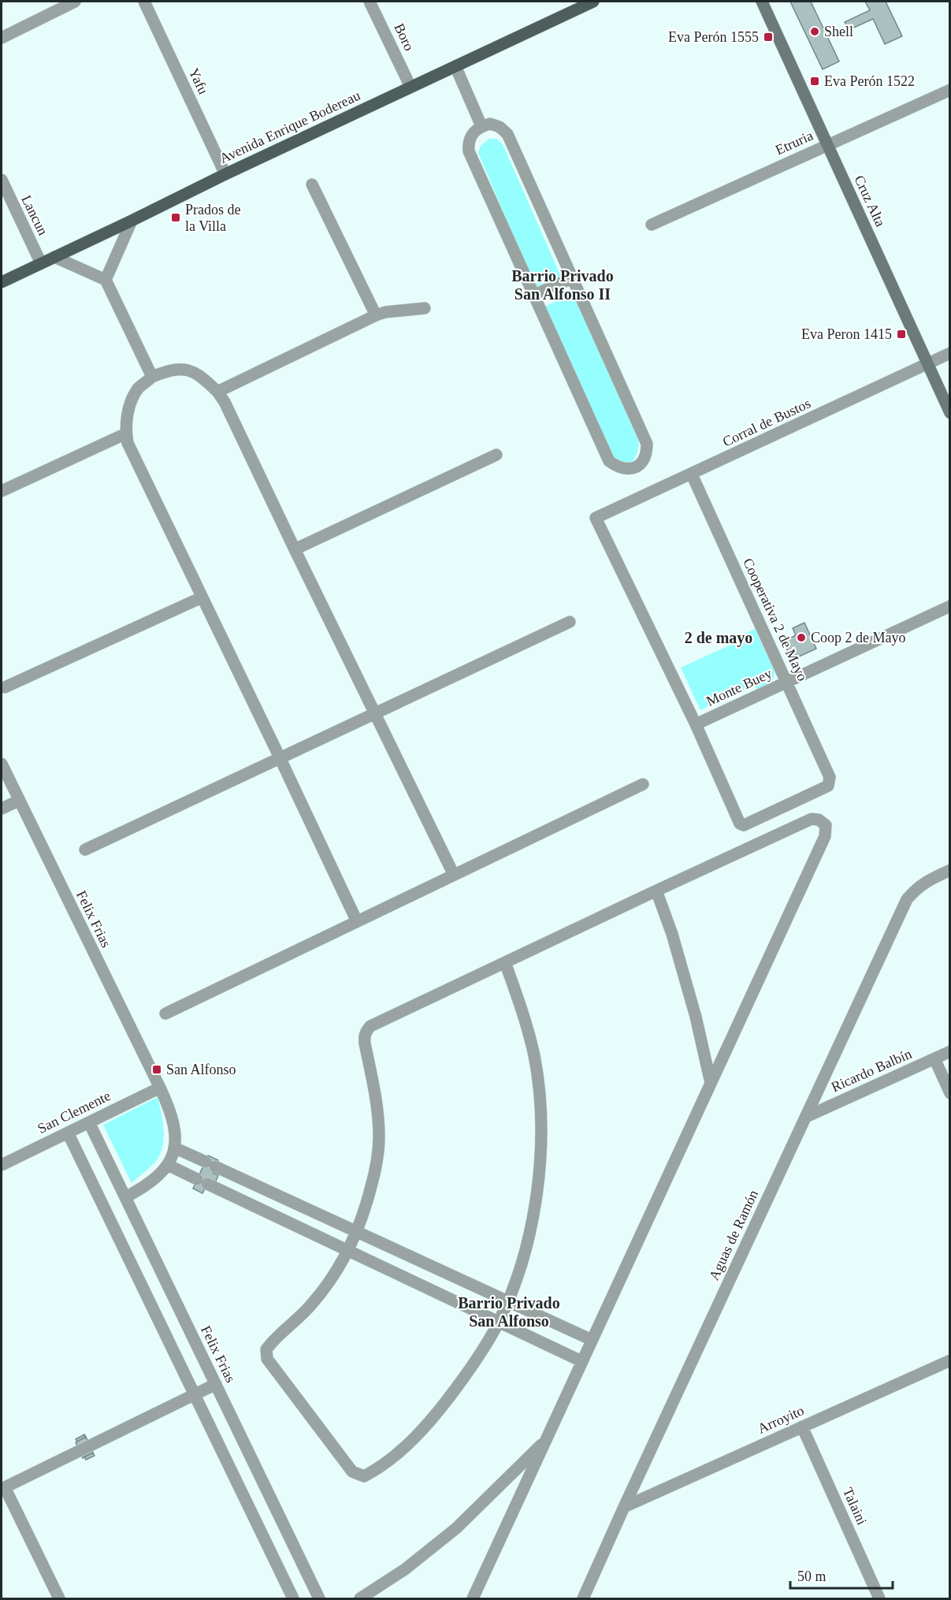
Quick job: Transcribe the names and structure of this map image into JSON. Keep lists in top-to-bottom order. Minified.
{"streets":{"main road":["Avenida Enrique Bodereau","Cruz Alta"],"street":["Boro","Yafu","Etruria","Lancun","Corral de Bustos","Cooperativa 2 de Mayo","Monte Buey","Felix Frias","Ricardo Balbín","San Clemente","Aguas de Ramón","Arroyito","Talaini"]},"crossings":[["Boro","Avenida Enrique Bodereau"],["Yafu","Avenida Enrique Bodereau"],["Avenida Enrique Bodereau","Lancun"],["Etruria","Cruz Alta"],["Cruz Alta","Corral de Bustos"],["Corral de Bustos","Cooperativa 2 de Mayo"],["Corral de Bustos","Monte Buey"],["Cooperativa 2 de Mayo","Monte Buey"],["Felix Frias","San Clemente"],["Ricardo Balbín","Aguas de Ramón"],["Aguas de Ramón","Arroyito"],["Arroyito","Talaini"]],"districts":["Barrio Privado San Alfonso II","2 de mayo","Barrio Privado San Alfonso"],"places":{"other":["Shell","Coop 2 de Mayo"],"transit":["Eva Perón 1555","Eva Perón 1522","Prados de la Villa","Eva Peron 1415","San Alfonso"]},"scale_bar":"50 m"}
